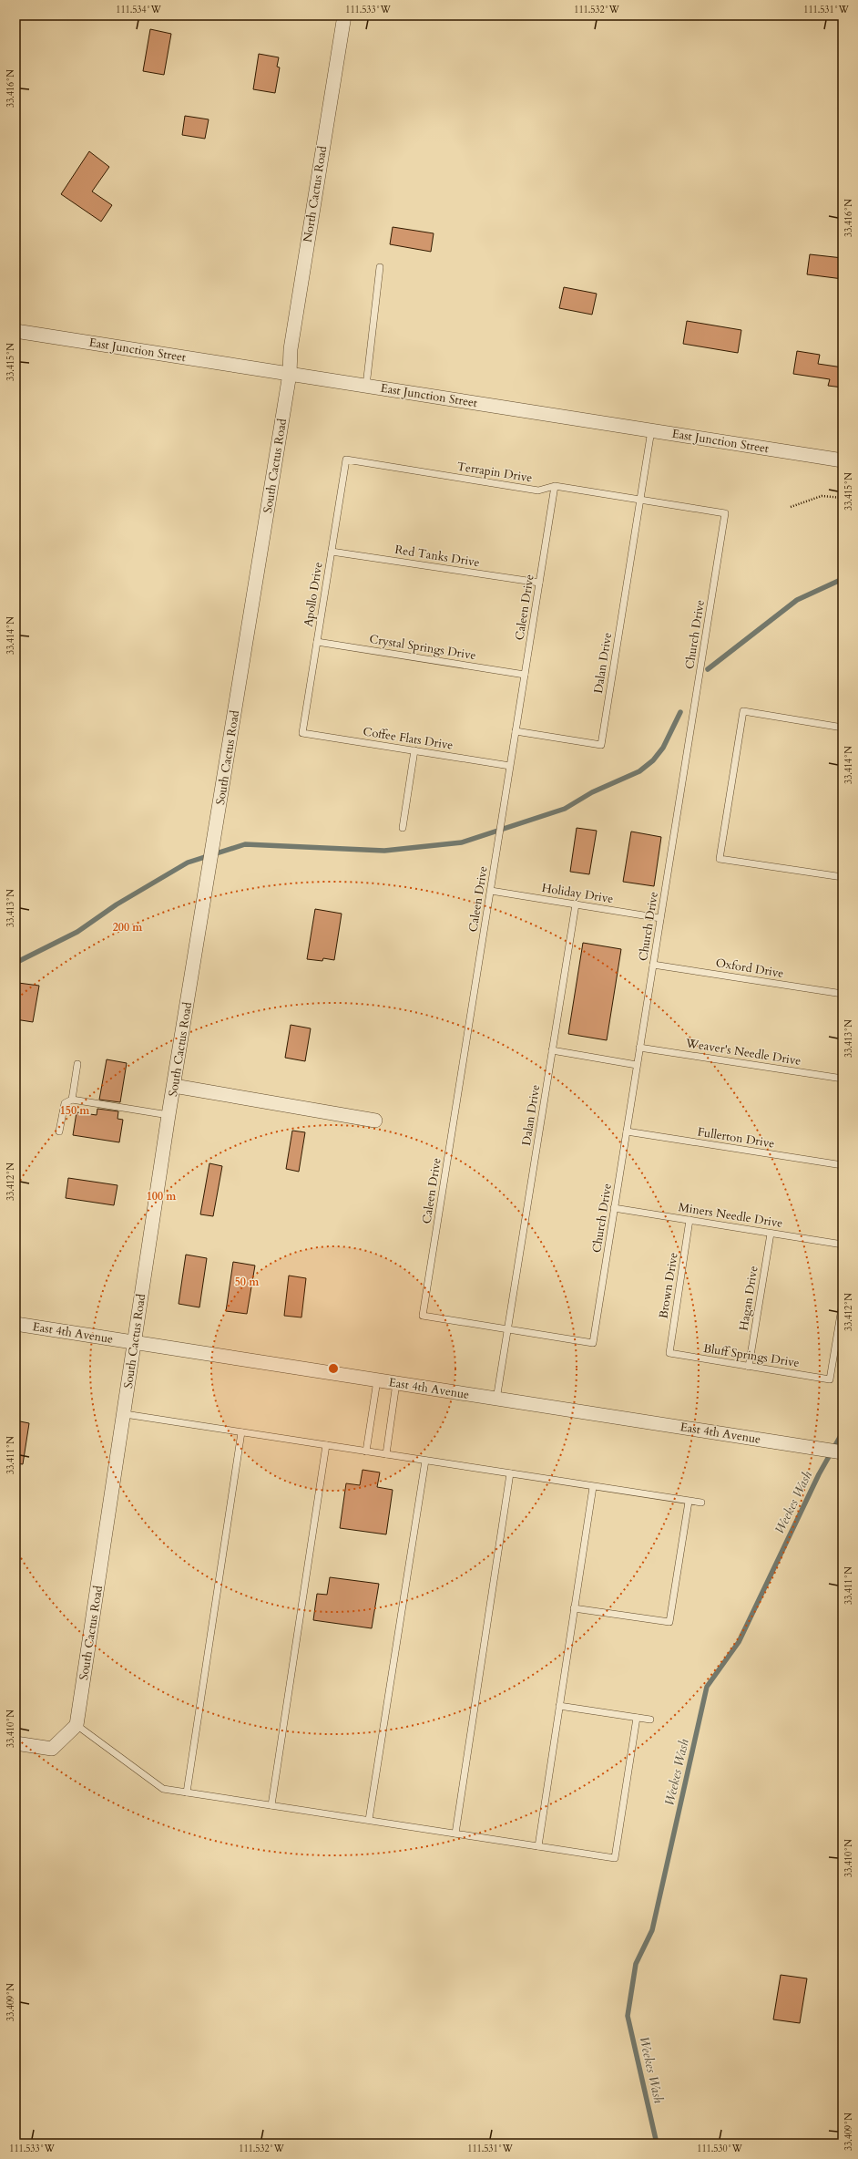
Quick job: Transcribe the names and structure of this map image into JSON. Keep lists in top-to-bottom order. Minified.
{"streets":{"street":["North Cactus Road","East Junction Street","South Cactus Road","East 4th Avenue"],"lane":["Terrapin Drive","Red Tanks Drive","Apollo Drive","Caleen Drive","Church Drive","Crystal Springs Drive","Dalan Drive","Coffee Flats Drive","Holiday Drive","Oxford Drive","Weaver's Needle Drive","Fullerton Drive","Miners Needle Drive","Brown Drive","Hagan Drive","Bluff Springs Drive"]},"crossings":[["North Cactus Road","East Junction Street"],["North Cactus Road","South Cactus Road"],["East Junction Street","South Cactus Road"],["South Cactus Road","East 4th Avenue"],["Terrapin Drive","Apollo Drive"],["Terrapin Drive","Caleen Drive"],["Terrapin Drive","Church Drive"],["Terrapin Drive","Dalan Drive"],["Red Tanks Drive","Apollo Drive"],["Red Tanks Drive","Caleen Drive"],["Apollo Drive","Crystal Springs Drive"],["Apollo Drive","Coffee Flats Drive"],["Caleen Drive","Church Drive"],["Caleen Drive","Crystal Springs Drive"],["Caleen Drive","Dalan Drive"],["Caleen Drive","Coffee Flats Drive"],["Caleen Drive","Holiday Drive"],["Church Drive","Dalan Drive"],["Church Drive","Holiday Drive"],["Church Drive","Oxford Drive"],["Church Drive","Weaver's Needle Drive"],["Church Drive","Fullerton Drive"],["Church Drive","Miners Needle Drive"],["Dalan Drive","Holiday Drive"],["Dalan Drive","East 4th Avenue"],["Miners Needle Drive","Brown Drive"],["Miners Needle Drive","Hagan Drive"],["Brown Drive","Bluff Springs Drive"],["Hagan Drive","Bluff Springs Drive"]],"water":["Weekes Wash"],"coordinates":["111.534°W","111.533°W","111.532°W","111.531°W","33.416°N","33.415°N","33.414°N","33.413°N","33.412°N","33.411°N","33.410°N","33.409°N","111.530°W"],"rings":["200 m","150 m","100 m","50 m"]}
